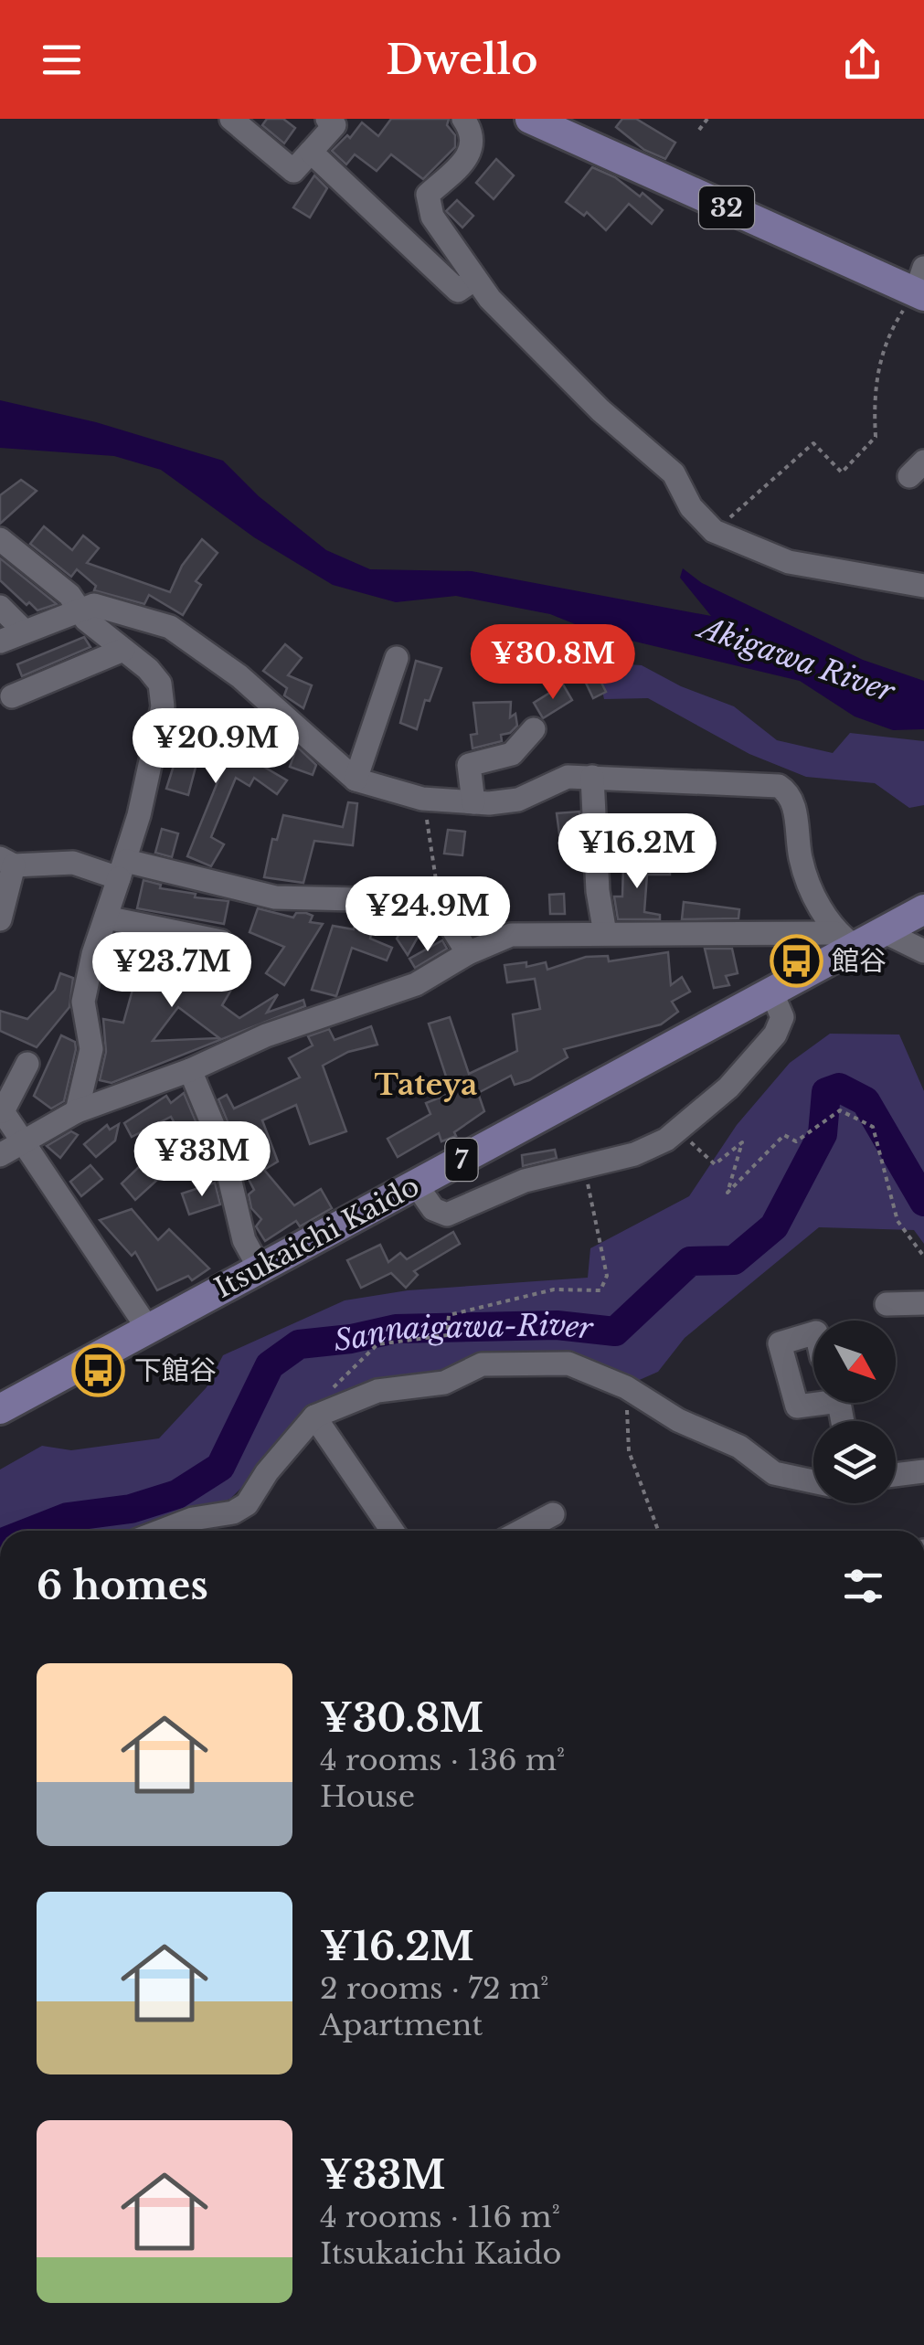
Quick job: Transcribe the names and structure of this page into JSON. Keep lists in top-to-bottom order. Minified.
{"streets":{"main road":["32","7","Itsukaichi Kaido"]},"districts":["Tateya"],"water":["Akigawa River","Sannaigawa-River"],"places":{"bus stop":["館谷","下館谷"]},"north":"bottom right","page":{"header":"Dwello","price":["¥30.8M","¥20.9M","¥16.2M","¥24.9M","¥23.7M","¥33M"],"heading":"6 homes","list":[{"name":"¥30.8M","note":"4 rooms · 136 m² · House"},{"name":"¥16.2M","note":"2 rooms · 72 m² · Apartment"},{"name":"¥33M","note":"4 rooms · 116 m² · Itsukaichi Kaido"}]}}
